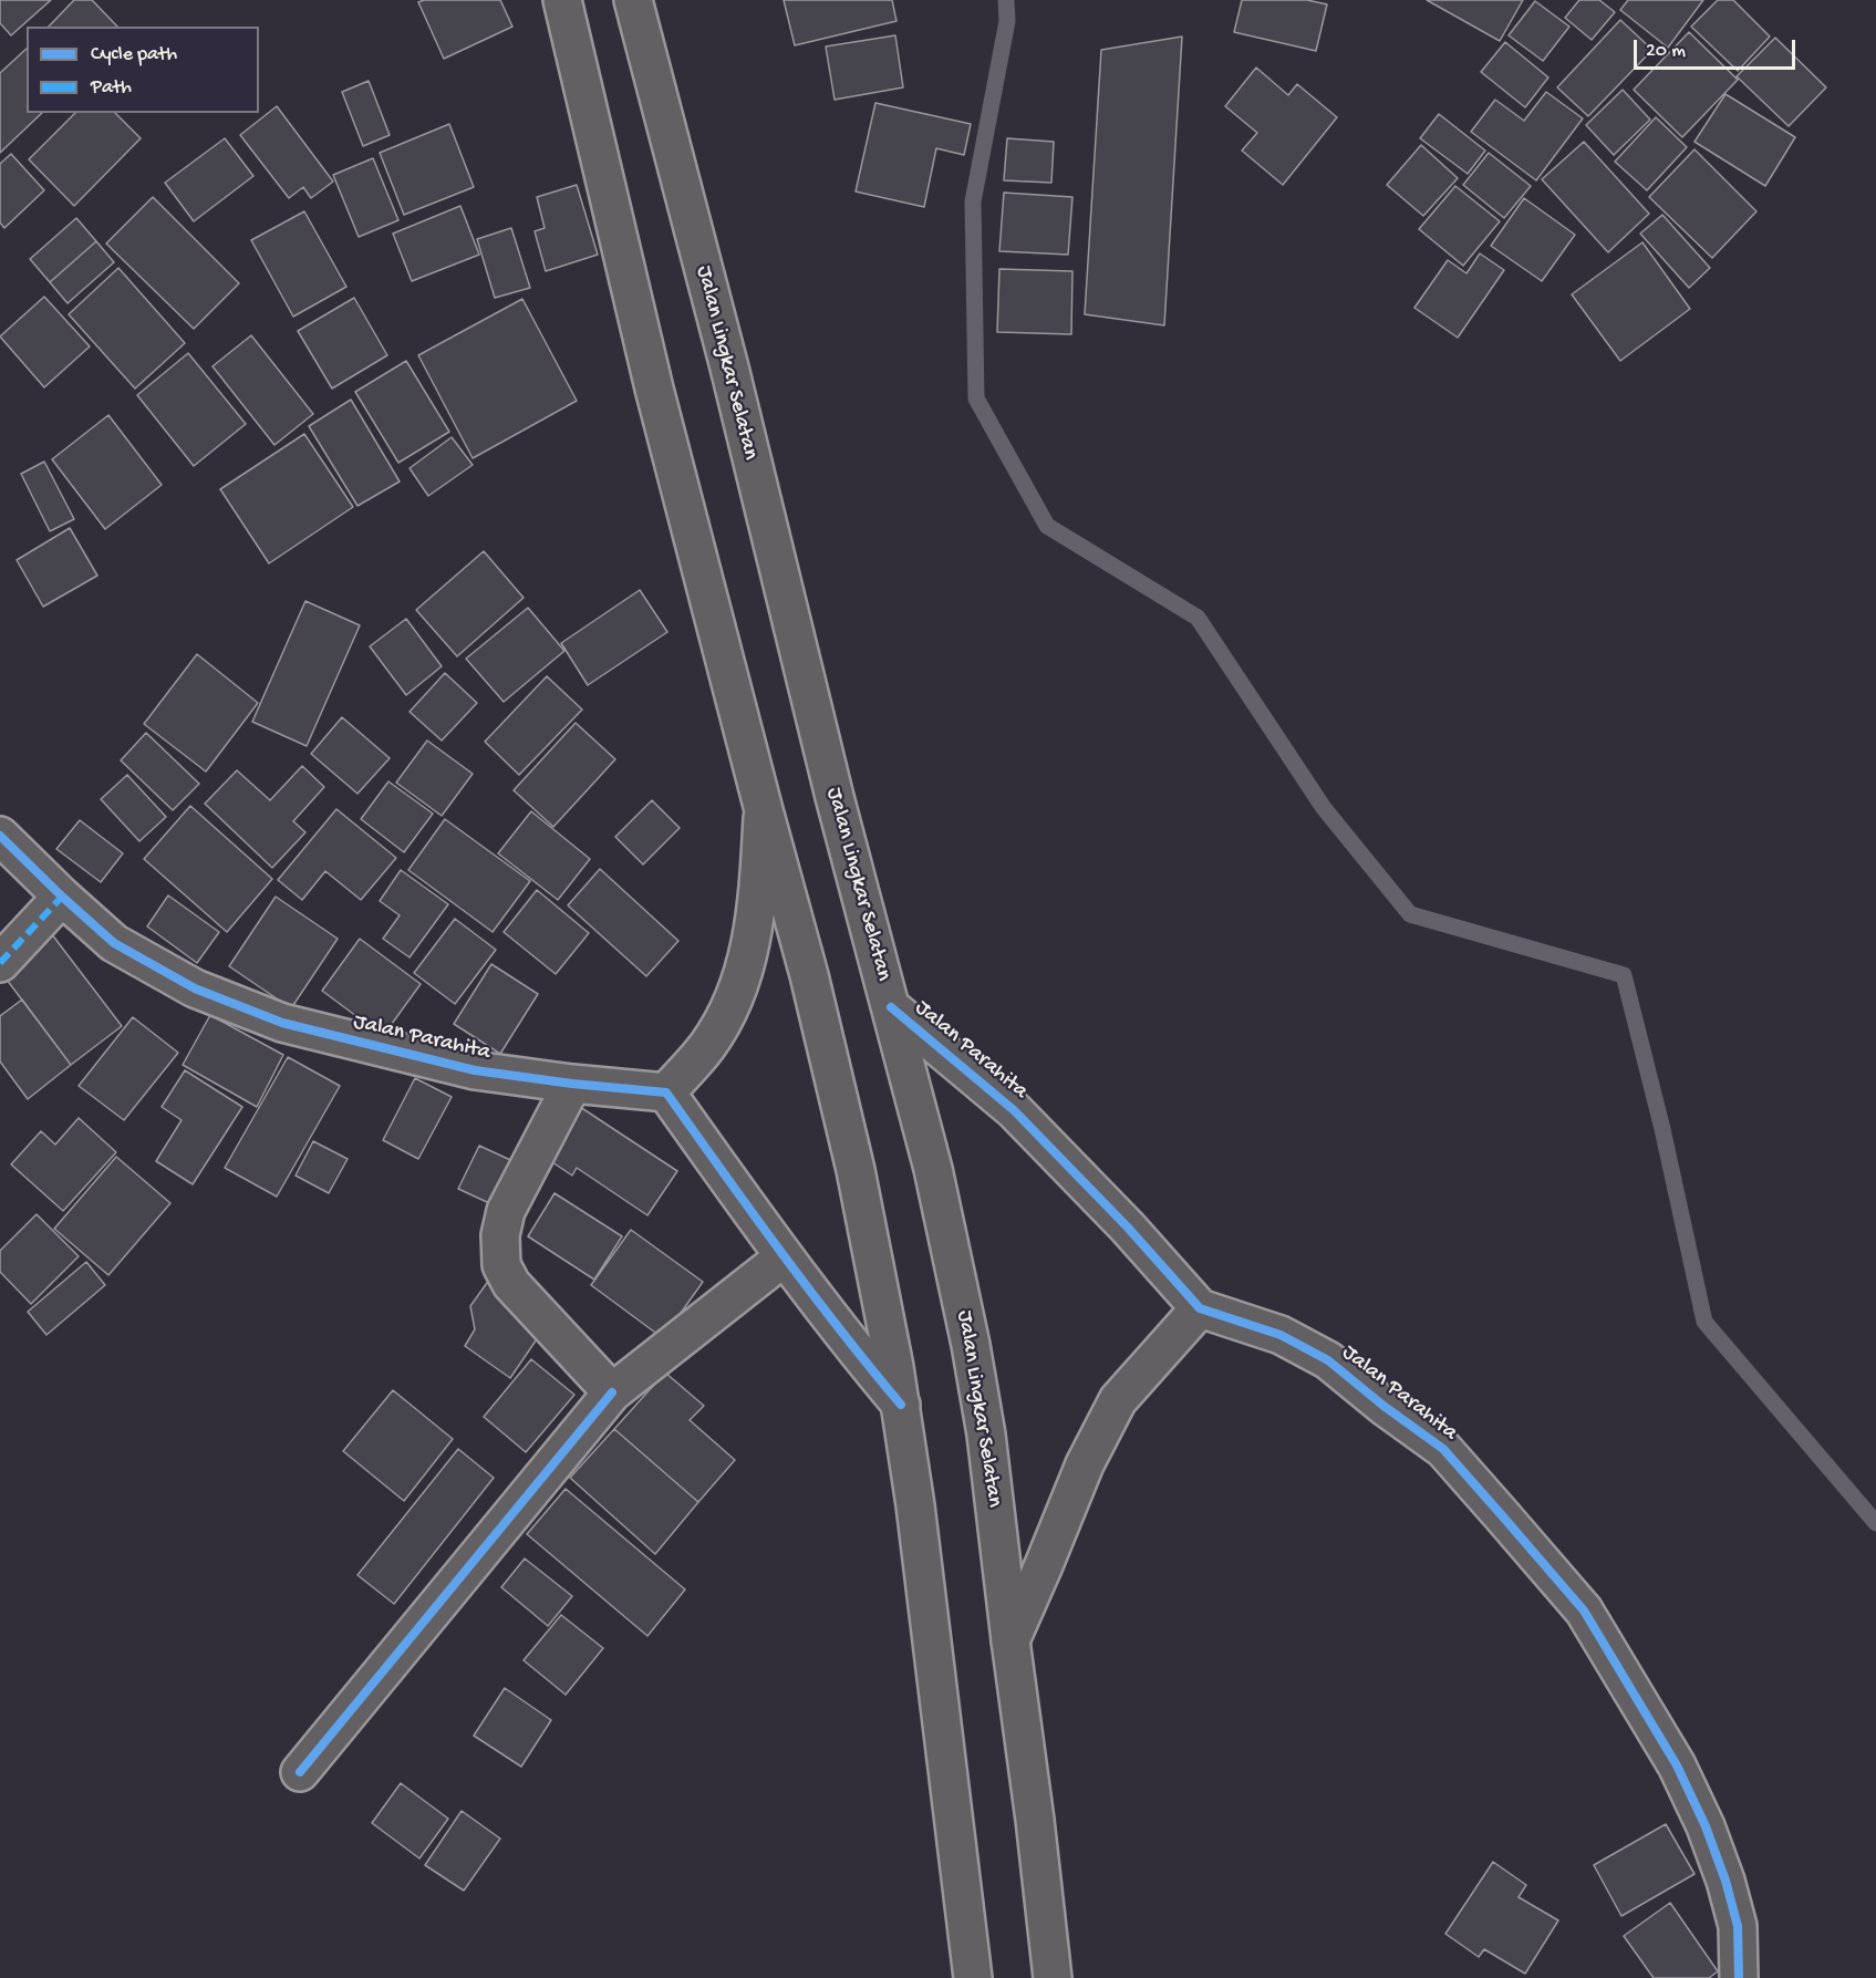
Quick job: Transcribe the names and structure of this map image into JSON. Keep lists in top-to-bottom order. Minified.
{"streets":{"street":["Jalan Lingkar Selatan","Jalan Parahita"]},"crossings":[["Jalan Lingkar Selatan","Jalan Parahita"]],"legend":["Cycle path","Path"],"scale_bar":"20 m"}
